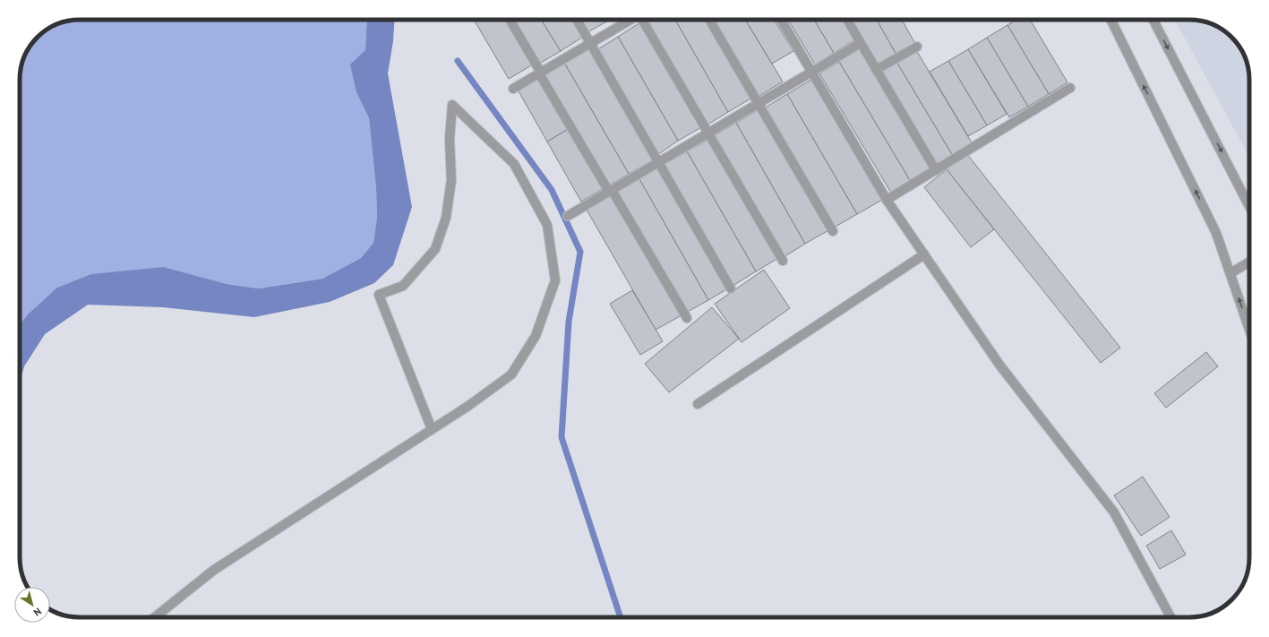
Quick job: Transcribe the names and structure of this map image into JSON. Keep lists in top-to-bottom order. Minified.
{"north":"bottom right"}
